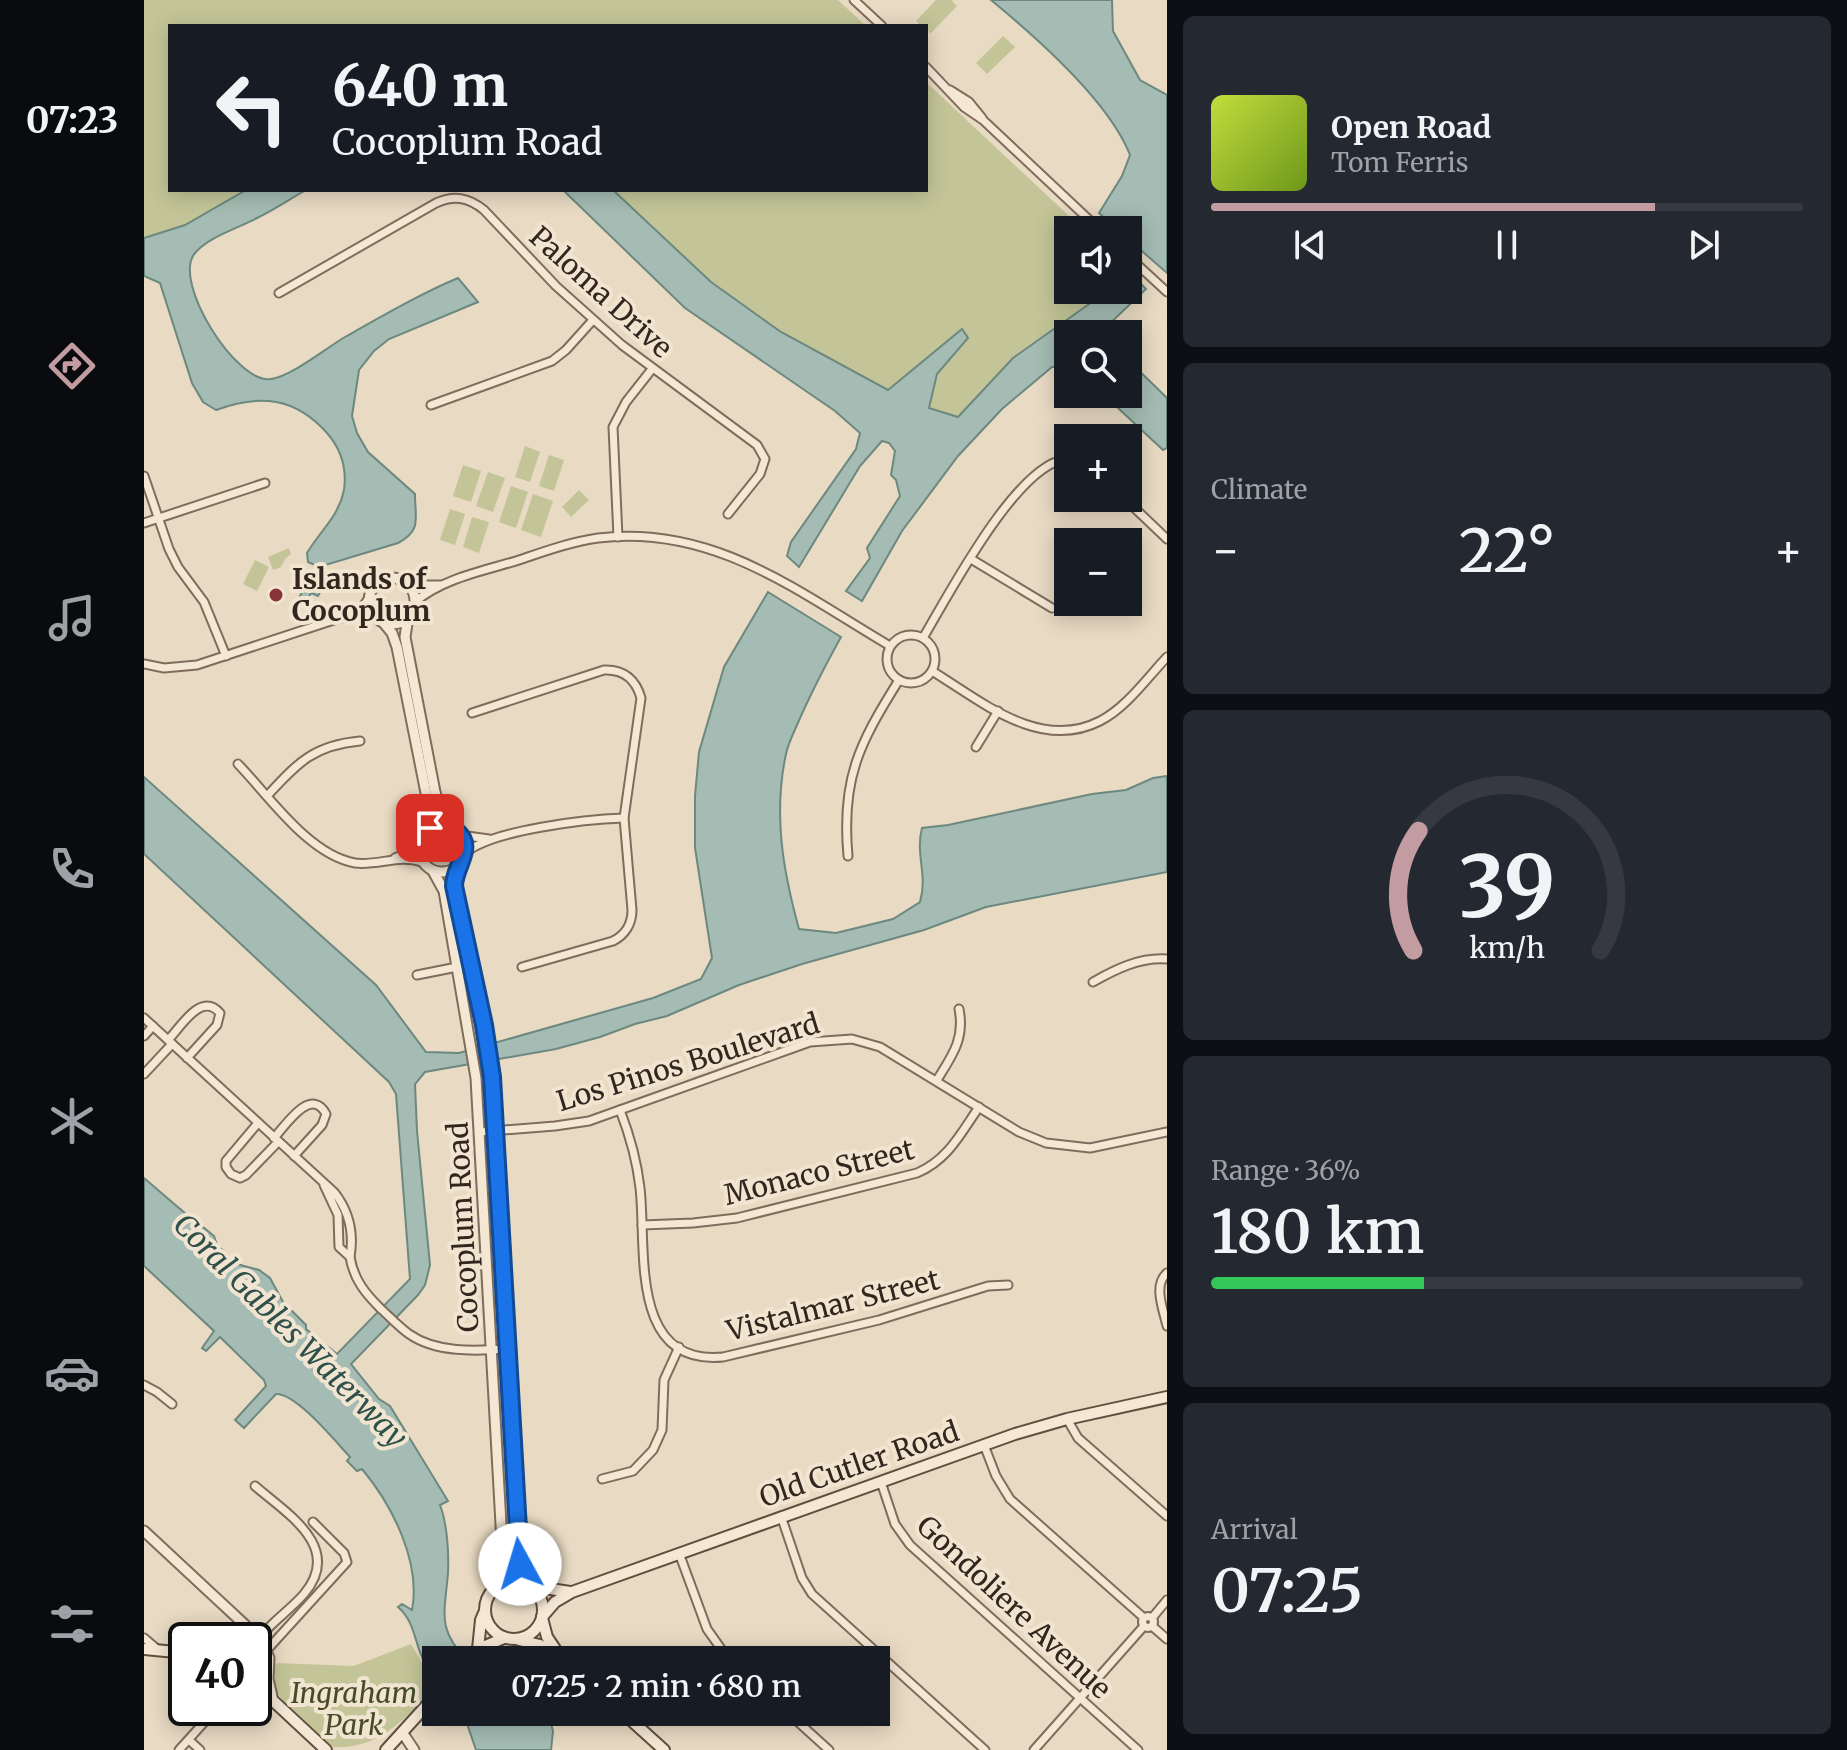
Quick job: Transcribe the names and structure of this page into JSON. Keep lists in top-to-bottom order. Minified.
{"streets":{"main road":["Old Cutler Road"],"street":["Paloma Drive","Los Pinos Boulevard","Monaco Street","Cocoplum Road","Vistalmar Street","Gondoliere Avenue"]},"crossings":[["Los Pinos Boulevard","Monaco Street"],["Los Pinos Boulevard","Cocoplum Road"],["Cocoplum Road","Old Cutler Road"],["Old Cutler Road","Gondoliere Avenue"]],"water":["Coral Gables Waterway"],"parks":["Ingraham Park"],"places":["Islands of Cocoplum"],"page":{"tabs":"07:23","turn":["640 m","Cocoplum Road"],"song":["Open Road","Tom Ferris"],"map_buttons":["+","−"],"tile":["Climate",["Range · 36%","180 km"],["Arrival","07:25"]],"heat":["−","22°","+"],"limit":"40","trip":"07:25 · 2 min · 680 m","gauge":["39","km/h"]}}
